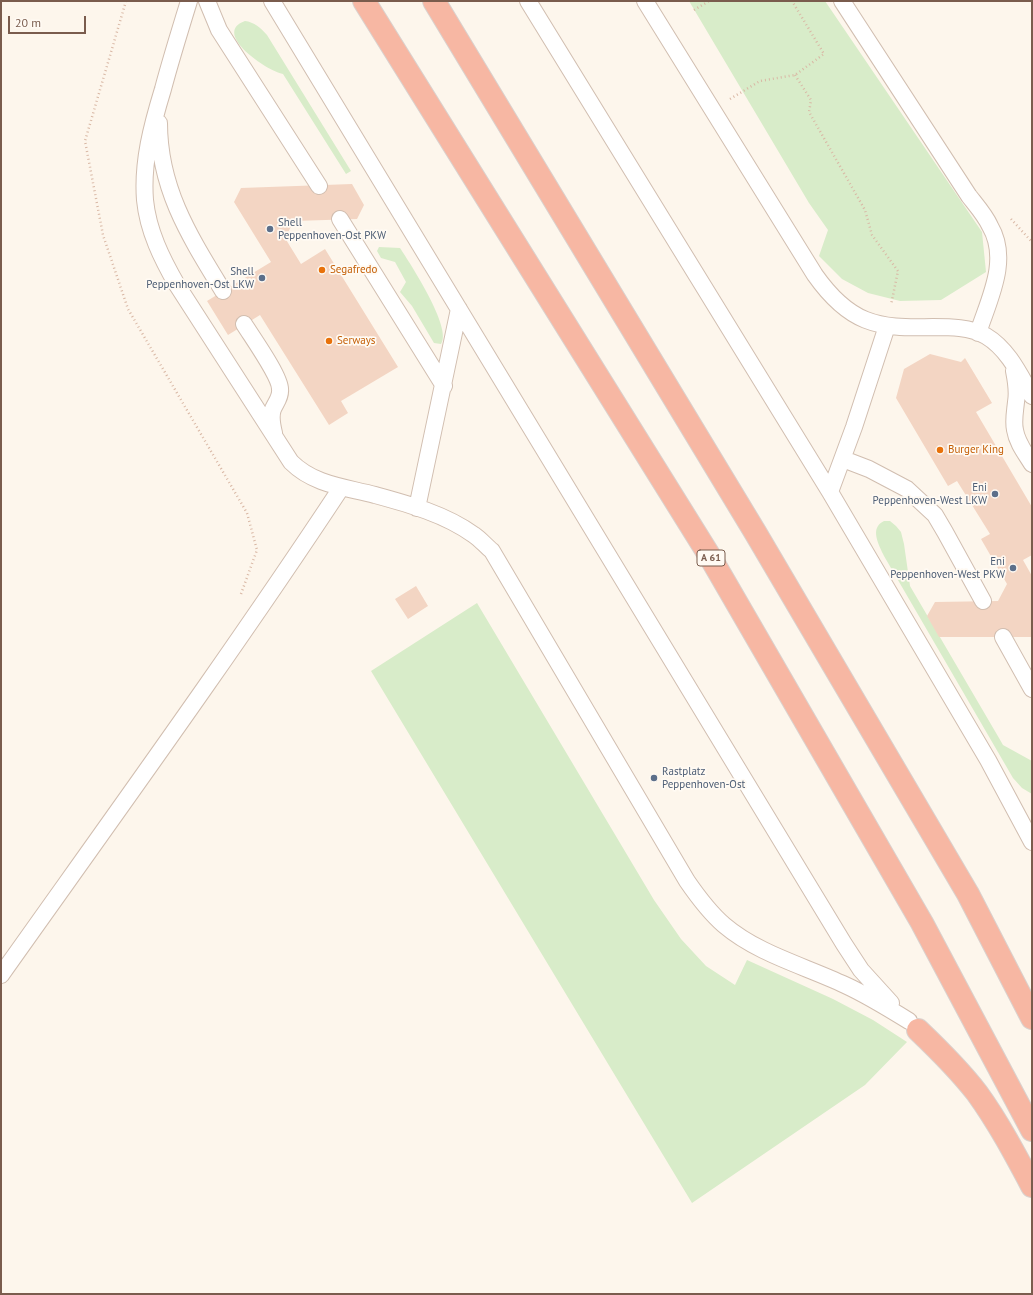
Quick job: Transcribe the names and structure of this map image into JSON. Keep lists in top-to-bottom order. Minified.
{"streets":{"highway":["A 61"]},"places":["Shell Peppenhoven-Ost PKW","Segafredo","Shell Peppenhoven-Ost LKW","Serways","Burger King","Eni Peppenhoven-West LKW","Eni Peppenhoven-West PKW","Rastplatz Peppenhoven-Ost"],"scale_bar":"20 m"}
